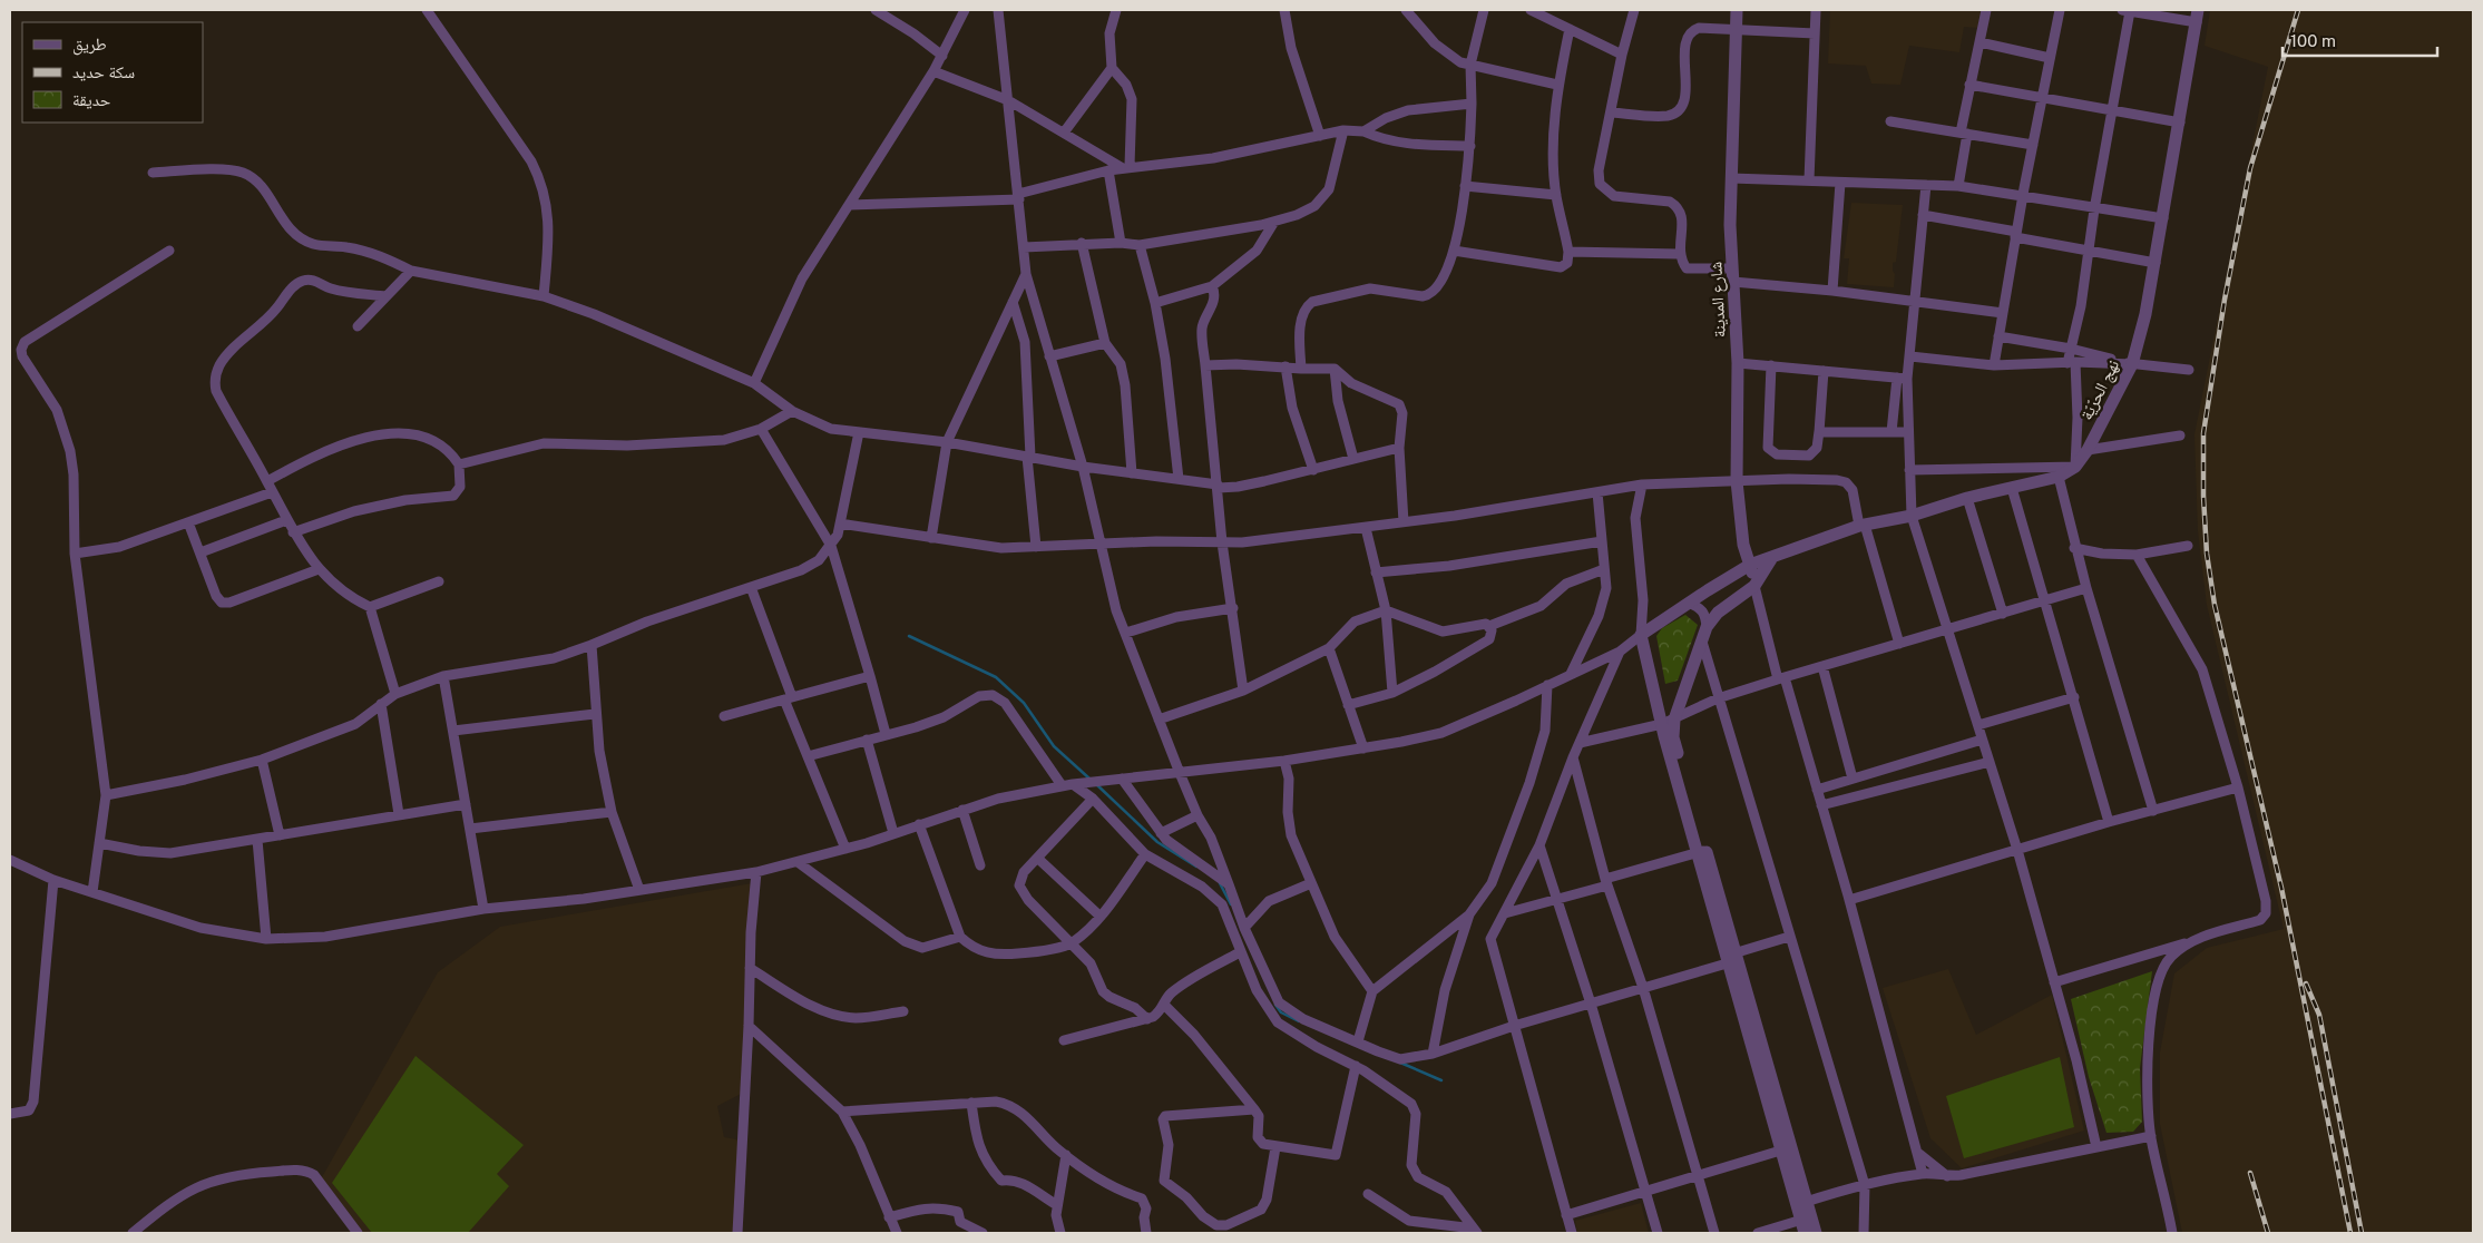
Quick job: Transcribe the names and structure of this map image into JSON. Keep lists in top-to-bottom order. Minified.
{"streets":{"street":["شارع المدينة","نهج الحرّيّة"]},"crossings":[["شارع المدينة","نهج الحرّيّة"]],"legend":["طريق","سكة حديد","حديقة"],"scale_bar":"100 m"}
